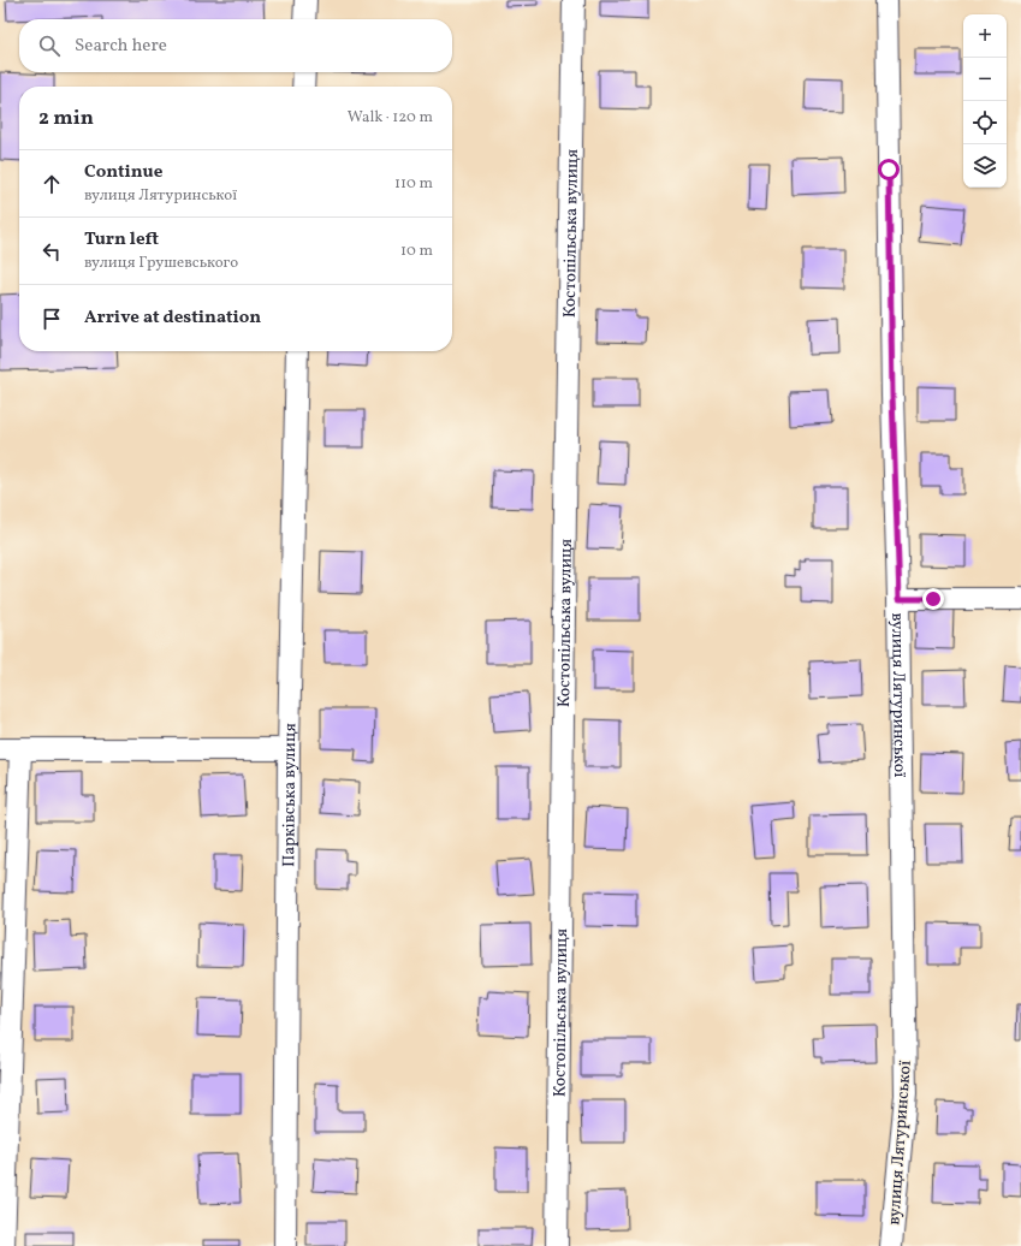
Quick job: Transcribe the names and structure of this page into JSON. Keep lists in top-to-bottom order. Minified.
{"streets":{"street":["Костопільська вулиця","вулиця Лятуринської","Парківська вулиця"]},"page":{"map_buttons":["+","−"],"search":"Search here","heading":["2 min","Walk · 120 m"],"list":[["Continue","вулиця Лятуринської","110 m"],["Turn left","вулиця Грушевського","10 m"],"Arrive at destination"]}}
